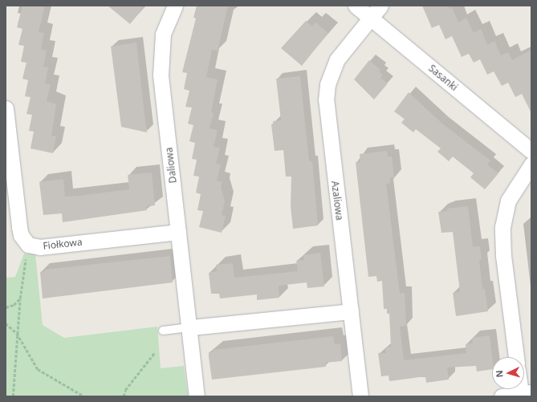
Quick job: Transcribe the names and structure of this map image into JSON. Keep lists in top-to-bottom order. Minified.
{"streets":{"street":["Sasanki","Daliowa","Azaliowa","Fiołkowa"]},"crossings":[["Sasanki","Azaliowa"],["Daliowa","Fiołkowa"]],"north":"left"}
